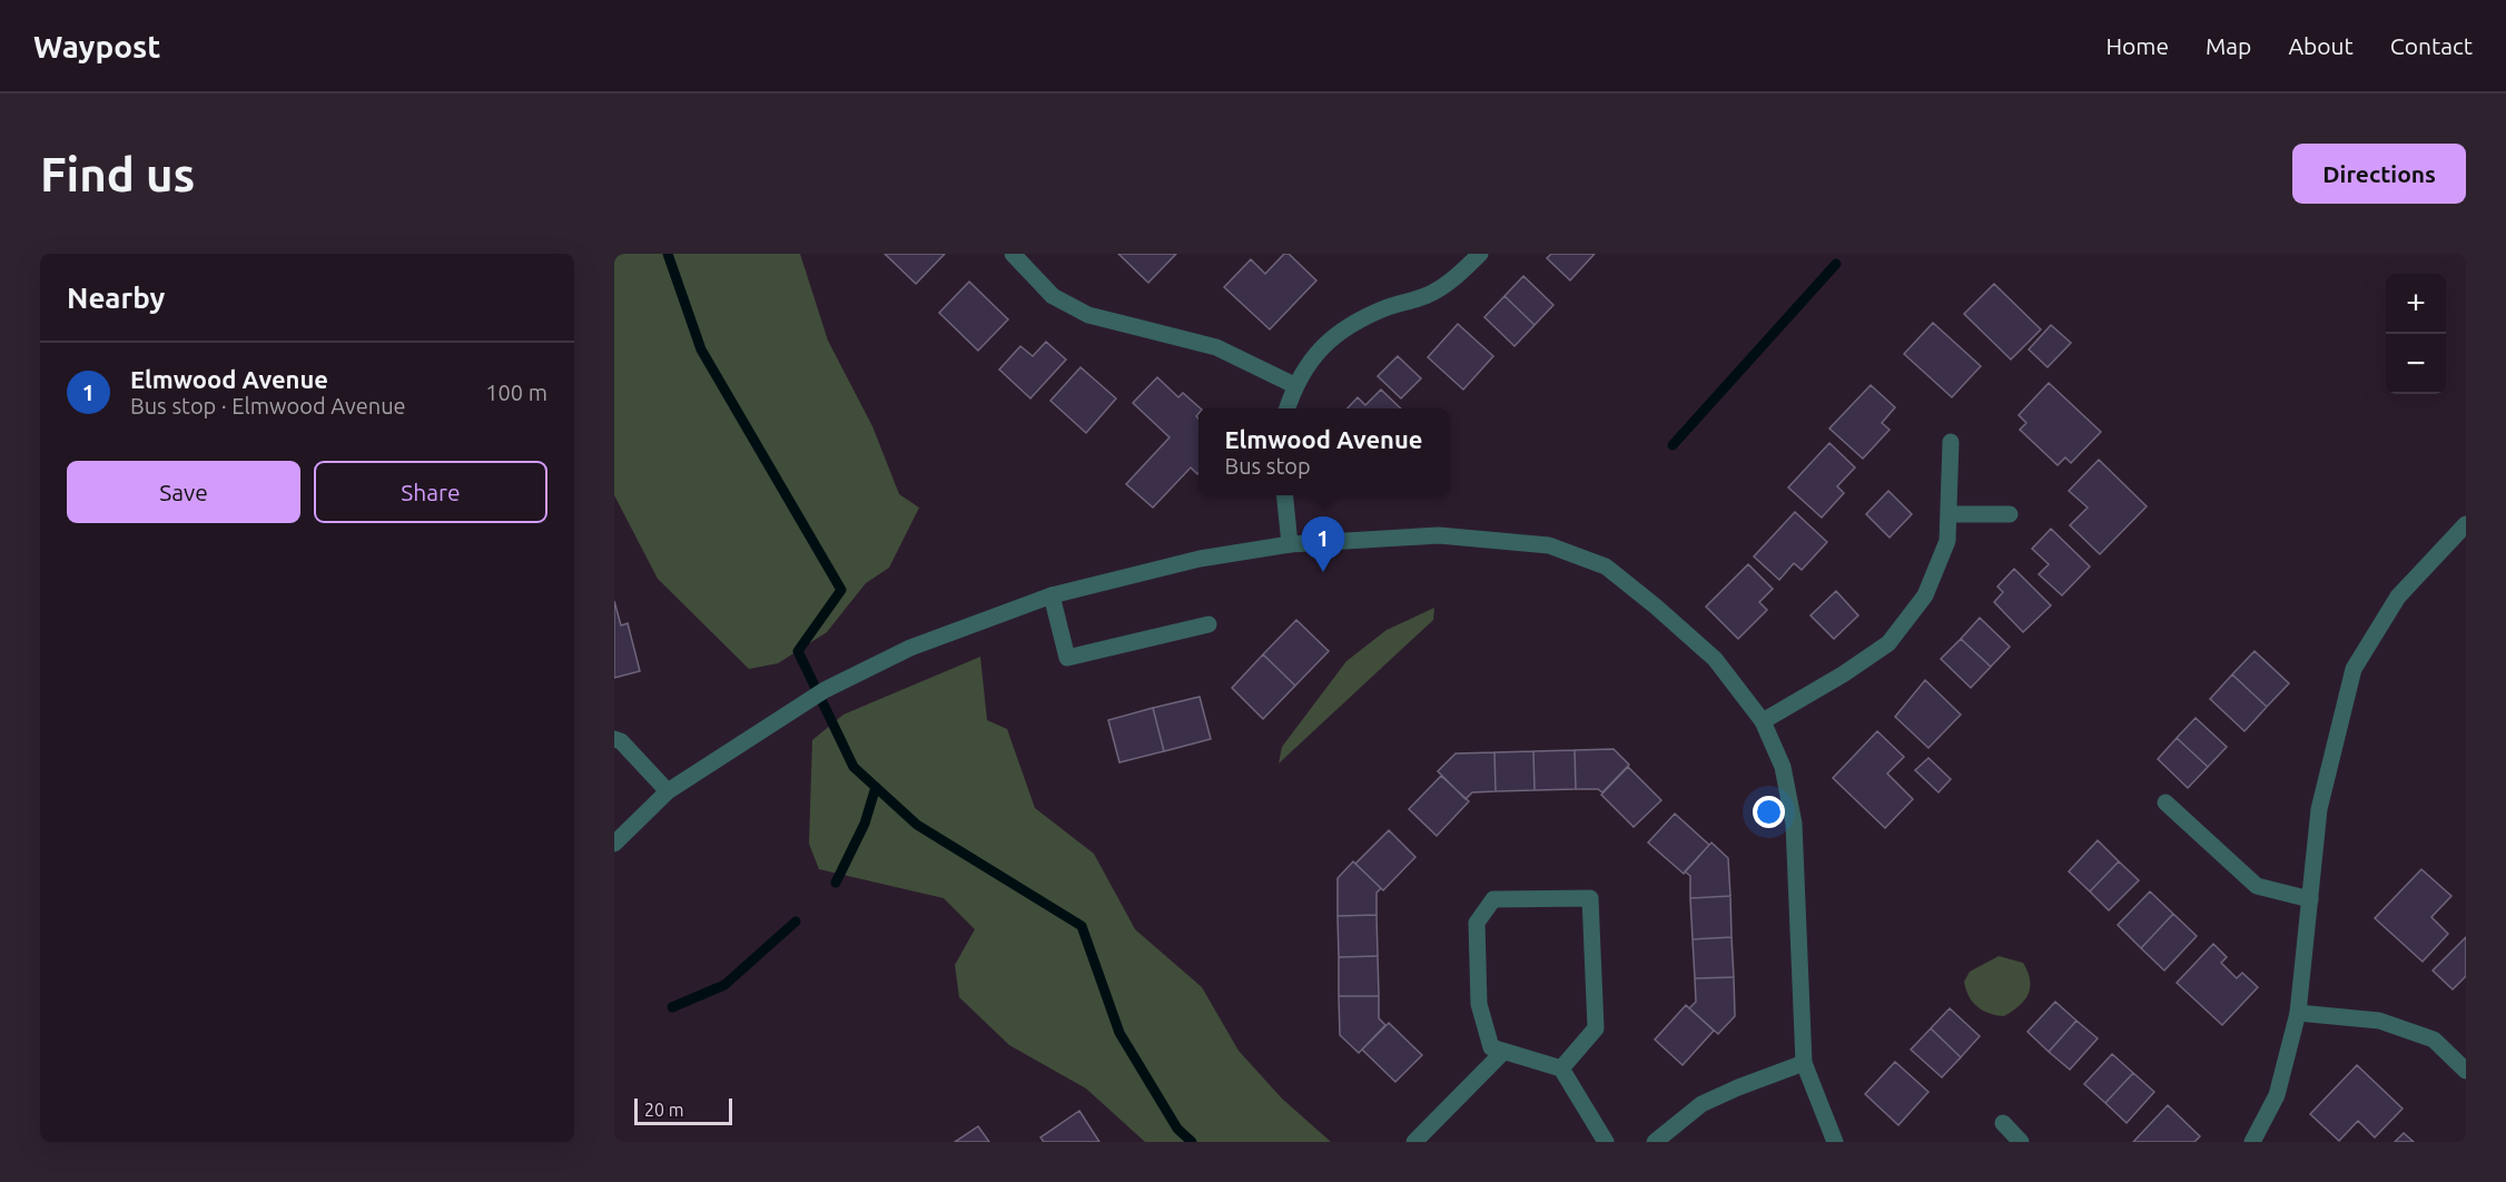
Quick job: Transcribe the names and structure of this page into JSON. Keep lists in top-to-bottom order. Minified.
{"scale_bar":"20 m","page":{"header":"Waypost","nav":["Home","Map","About","Contact"],"buttons":["Directions",["Save","Share"]],"title":"Find us","heading":"Nearby","map_buttons":["+","−"],"list":[{"mark":"1","name":"Elmwood Avenue","note":"Bus stop · Elmwood Avenue","value":"100 m"}],"popup":["Elmwood Avenue","Bus stop"],"pins":"1","scale":"20 m"}}
